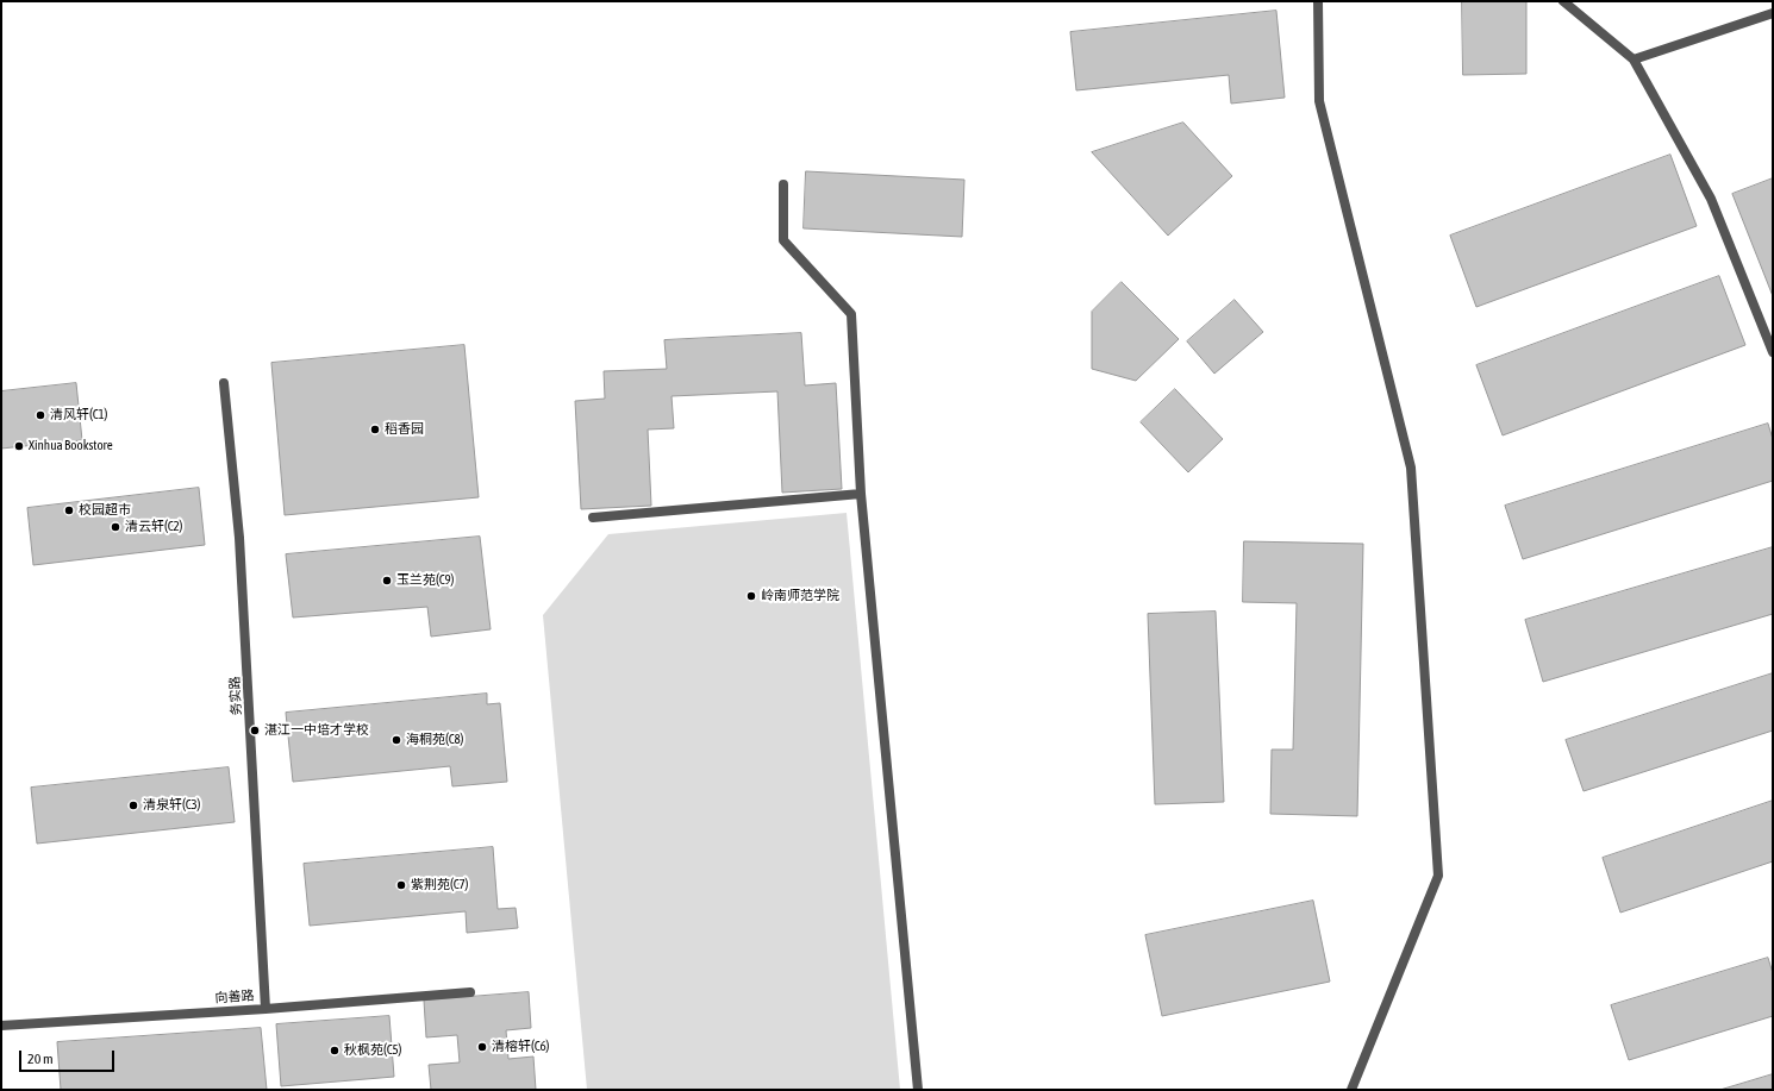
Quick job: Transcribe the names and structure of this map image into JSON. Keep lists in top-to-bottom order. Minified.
{"streets":{"street":["务实路","向善路"]},"crossings":[["务实路","向善路"]],"places":["清风轩(C1)","稻香园","Xinhua Bookstore","校园超市","清云轩(C2)","玉兰苑(C9)","岭南师范学院","湛江一中培才学校","海桐苑(C8)","清泉轩(C3)","紫荆苑(C7)","清榕轩(C6)","秋枫苑(C5)"],"scale_bar":"20 m"}
